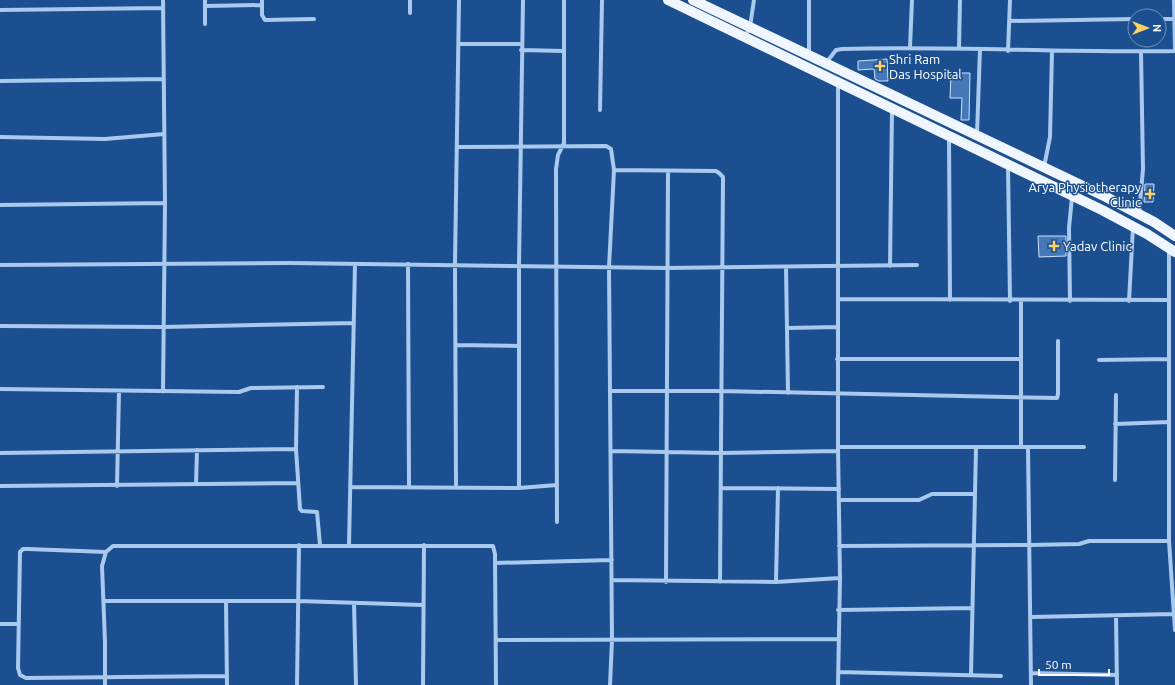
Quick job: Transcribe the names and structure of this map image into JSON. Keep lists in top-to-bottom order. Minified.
{"places":{"health":["Shri Ram Das Hospital","Arya Physiotherapy Clinic","Yadav Clinic"]},"scale_bar":"50 m","north":"right"}
